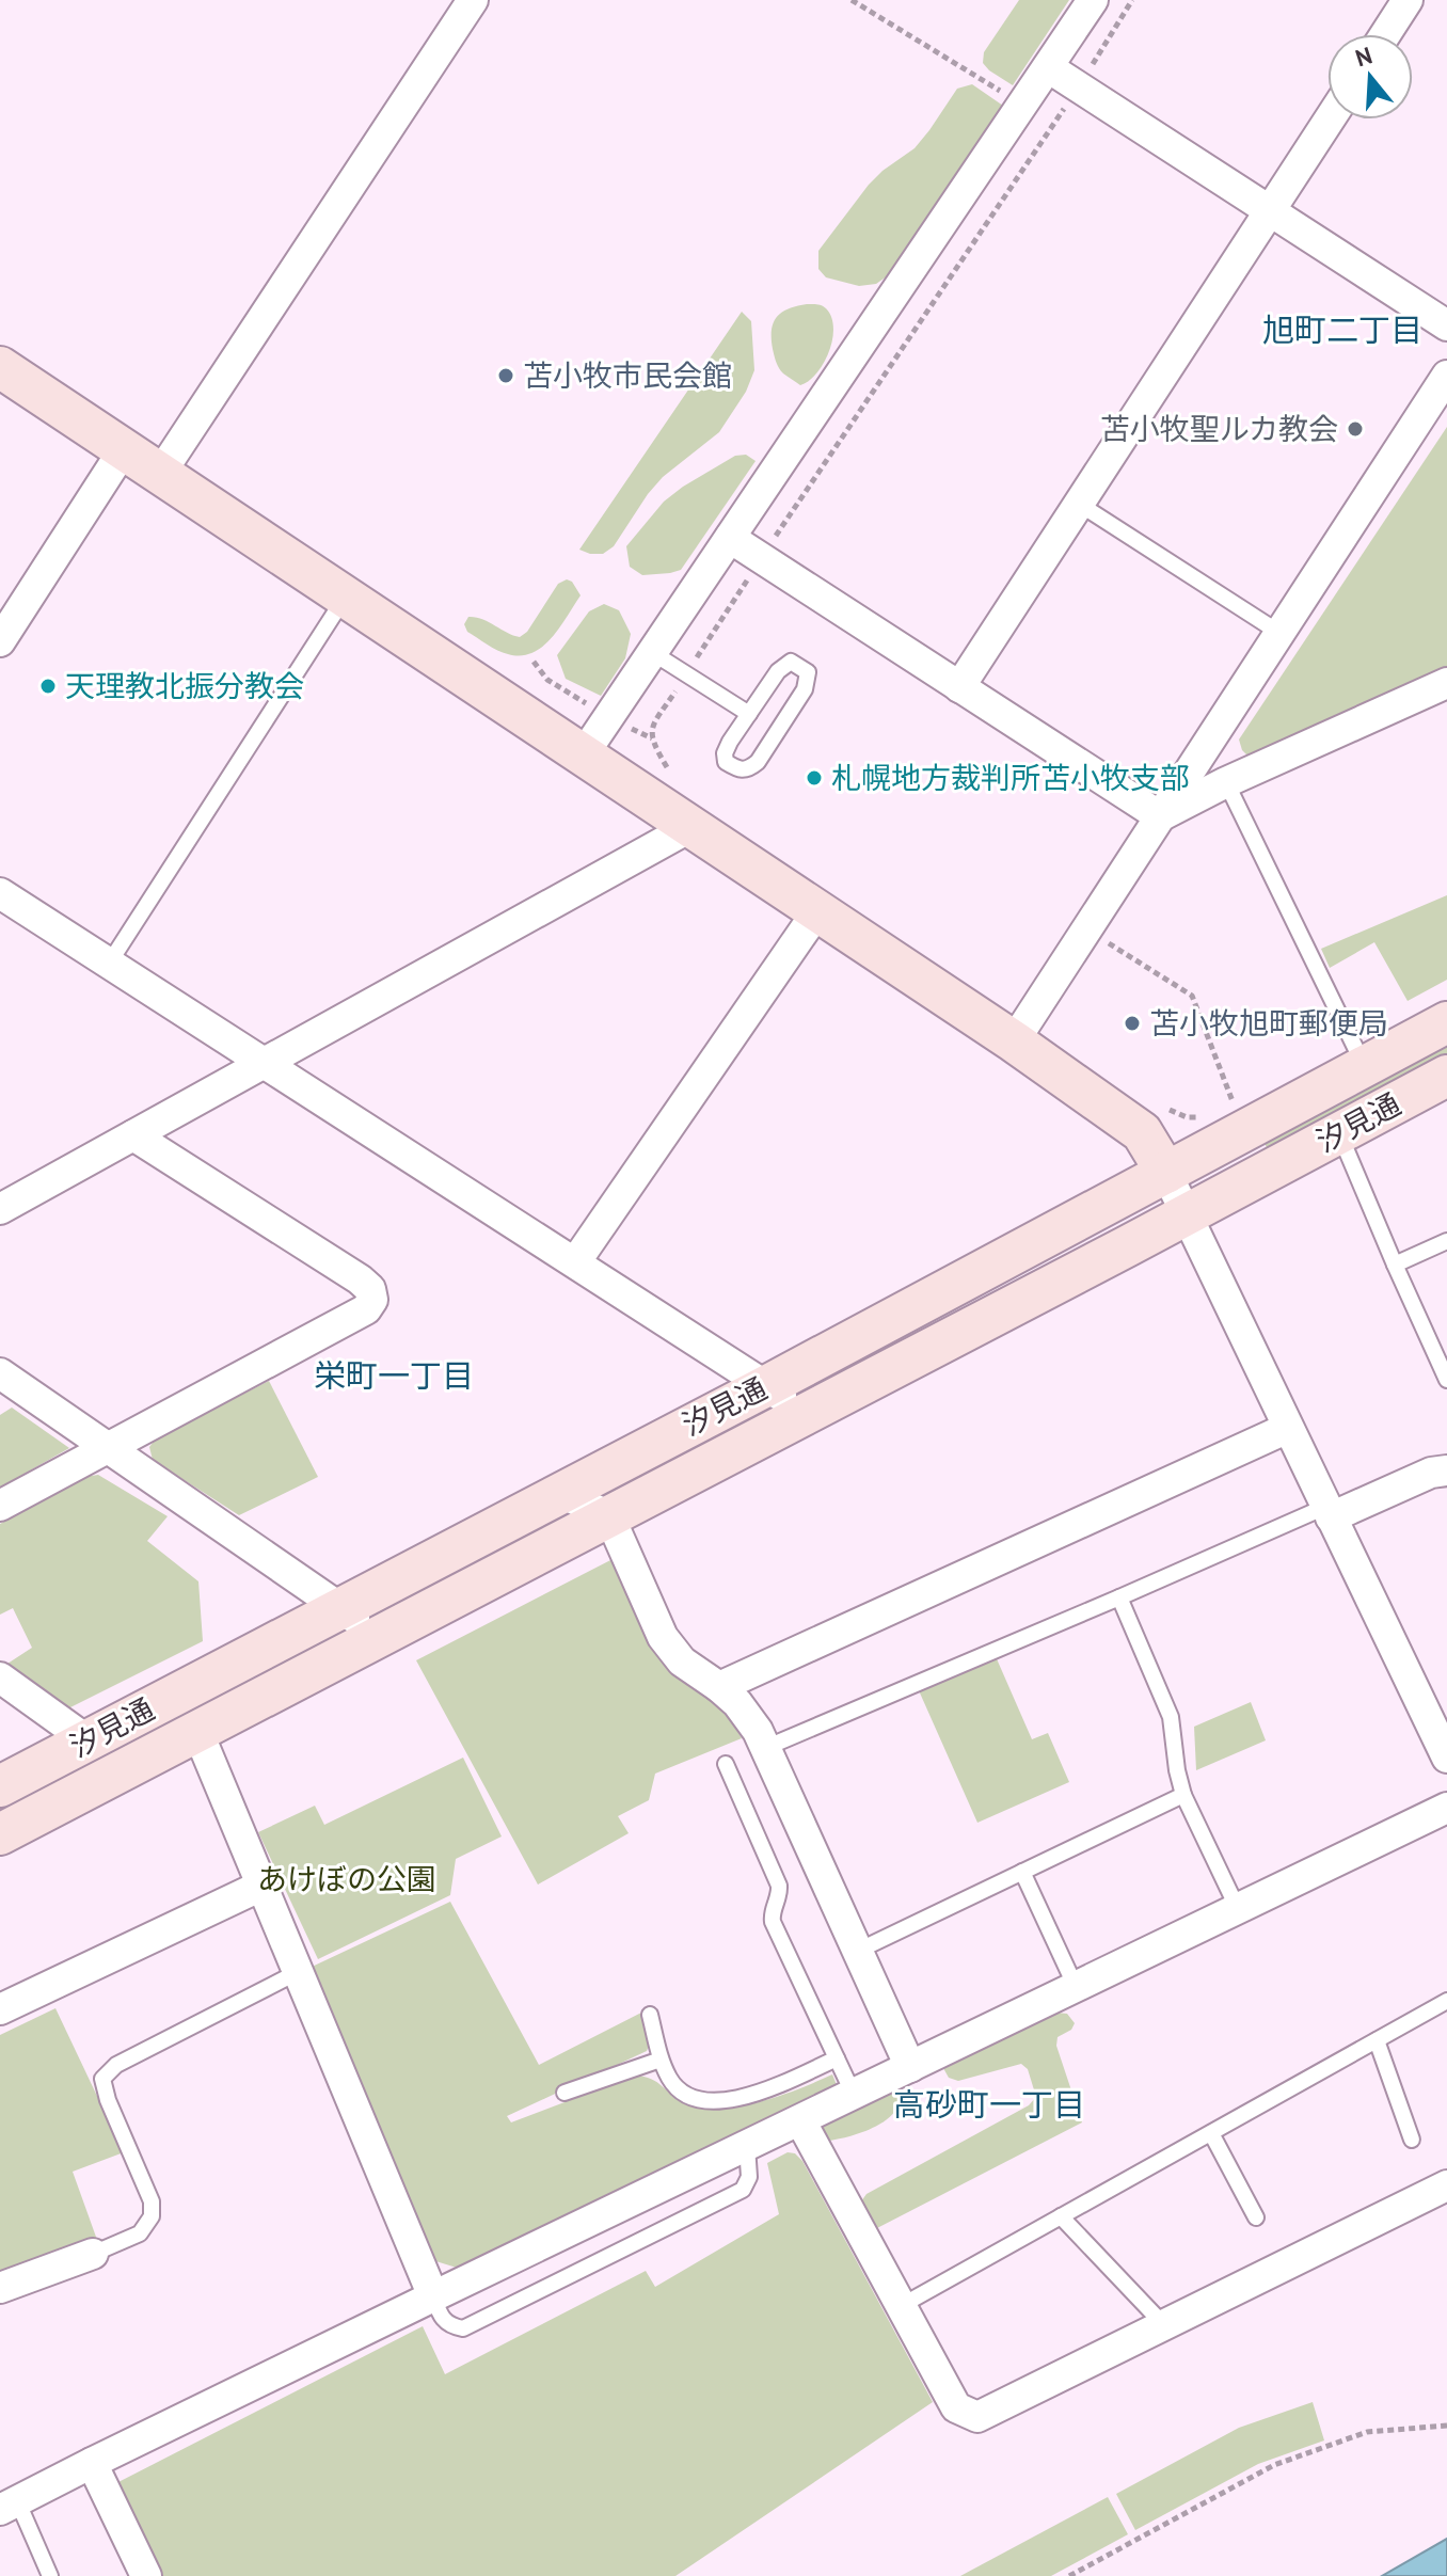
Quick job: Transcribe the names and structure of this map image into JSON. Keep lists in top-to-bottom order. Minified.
{"streets":{"street":["汐見通"]},"districts":["旭町二丁目","栄町一丁目","高砂町一丁目"],"parks":["あけぼの公園"],"places":["苫小牧市民会館","苫小牧聖ルカ教会","天理教北振分教会","札幌地方裁判所苫小牧支部","苫小牧旭町郵便局"],"north":"top"}
